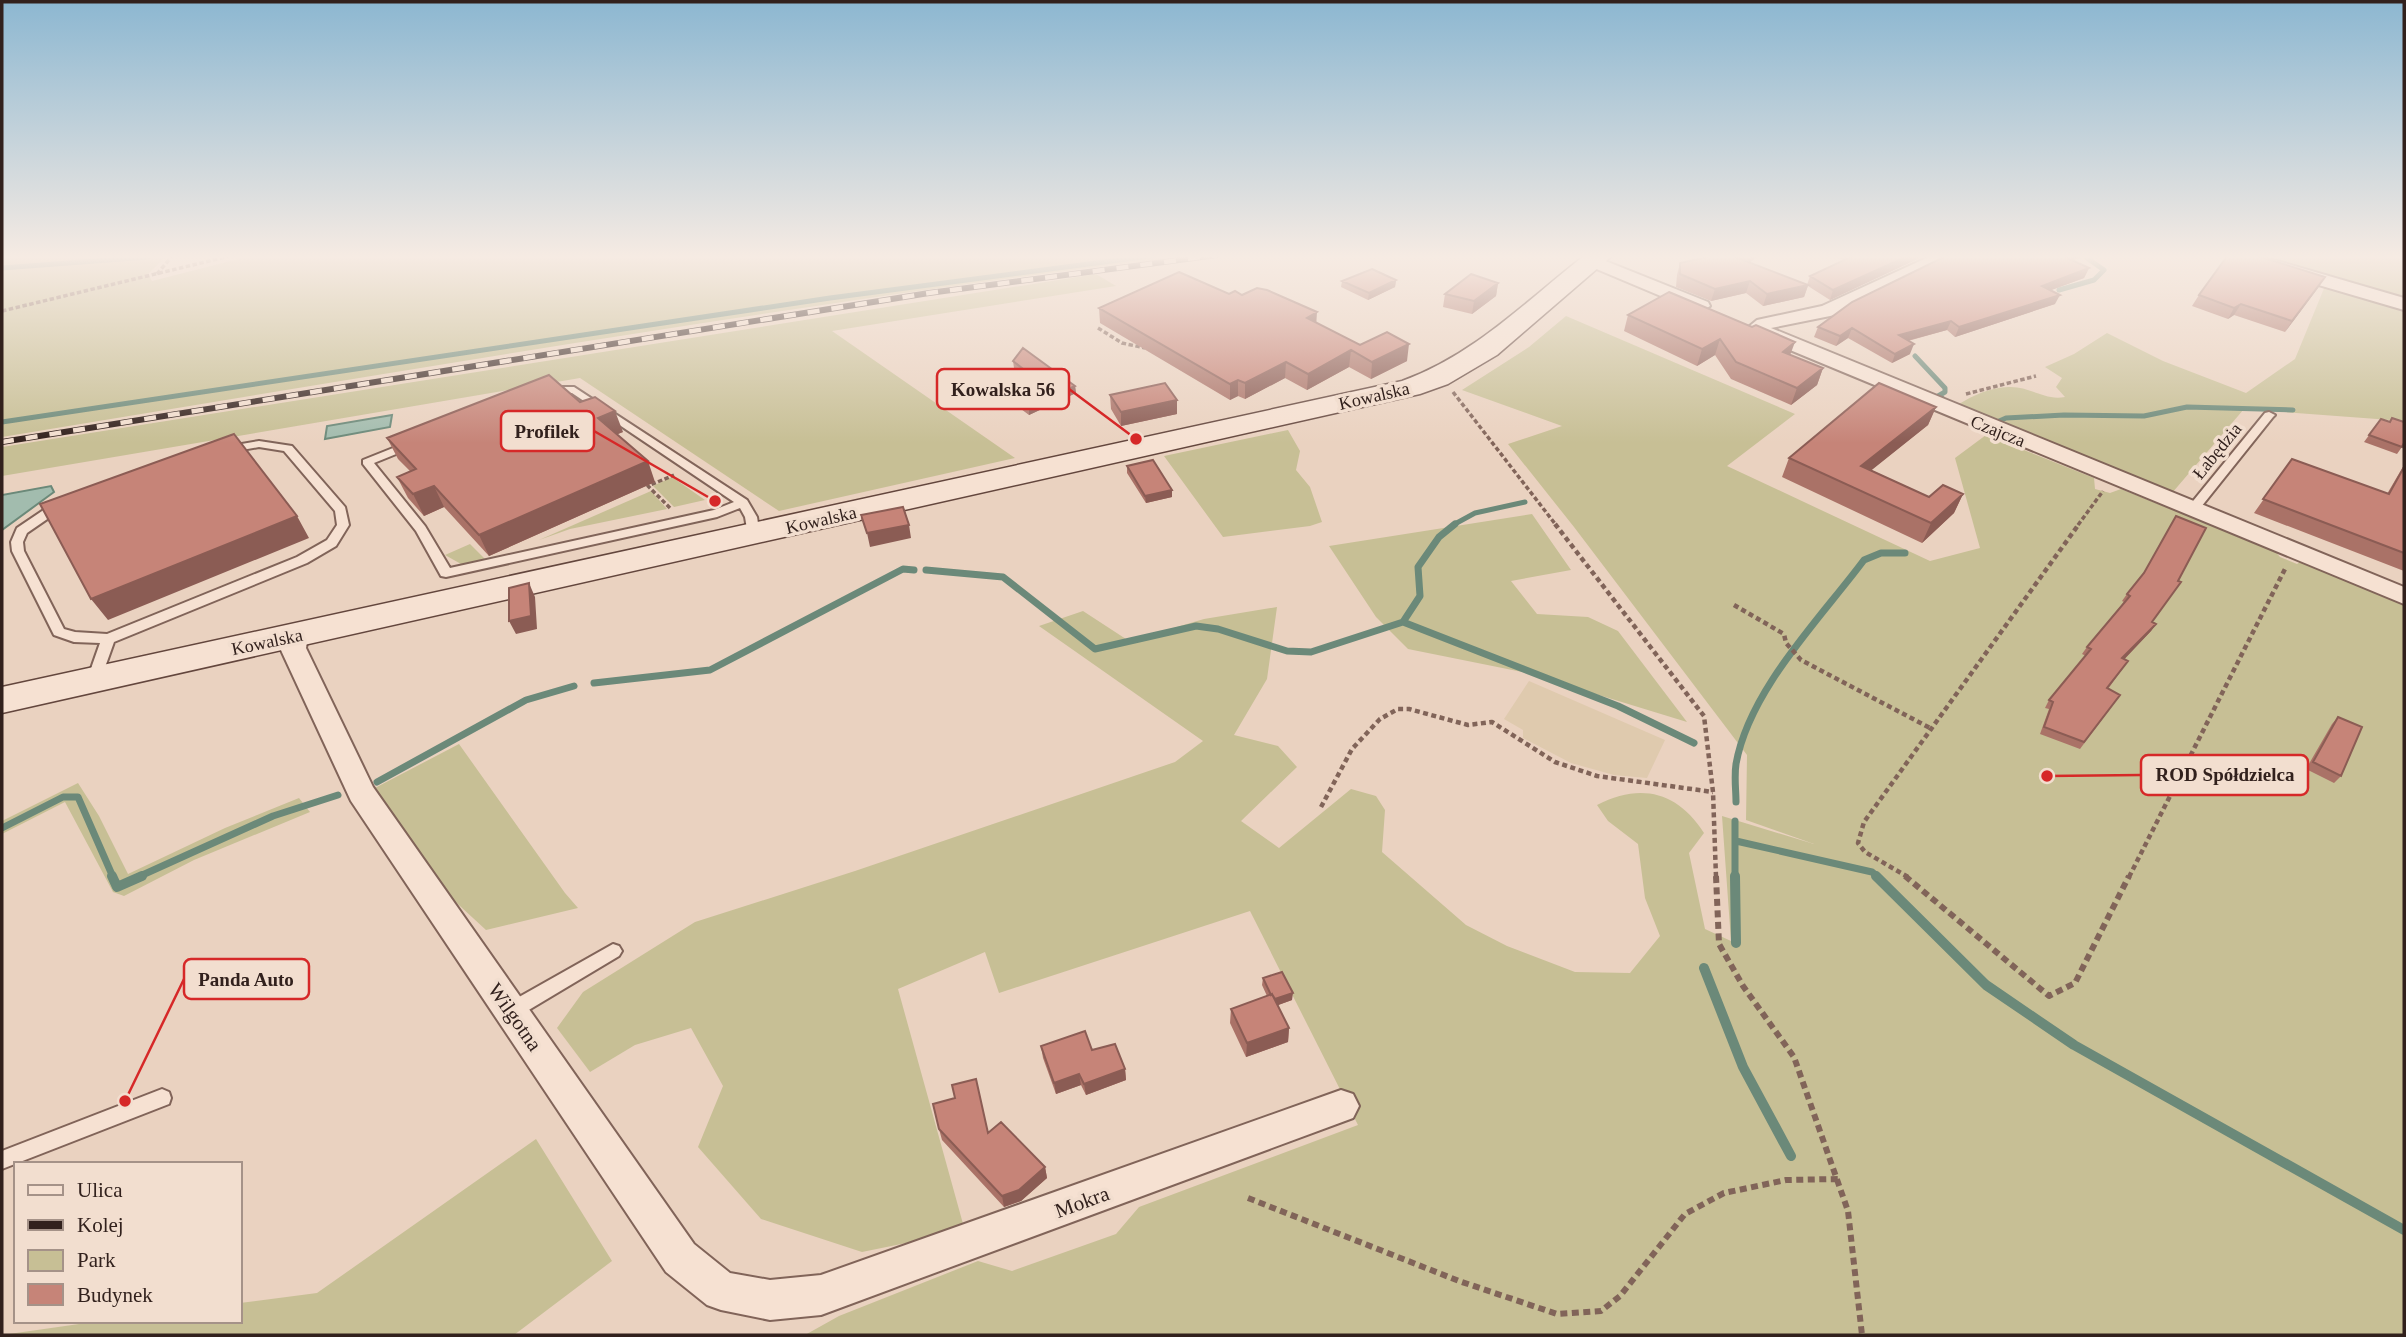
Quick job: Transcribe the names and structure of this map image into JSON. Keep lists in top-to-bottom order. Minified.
{"streets":{"street":["Kowalska","Czajcza","Wilgotna","Mokra"],"lane":["Łabędzia"]},"crossings":[["Kowalska","Wilgotna"],["Czajcza","Łabędzia"],["Wilgotna","Mokra"]],"places":["Kowalska 56","Profilek","ROD Spółdzielca","Panda Auto"],"legend":["Ulica","Kolej","Park","Budynek"]}
